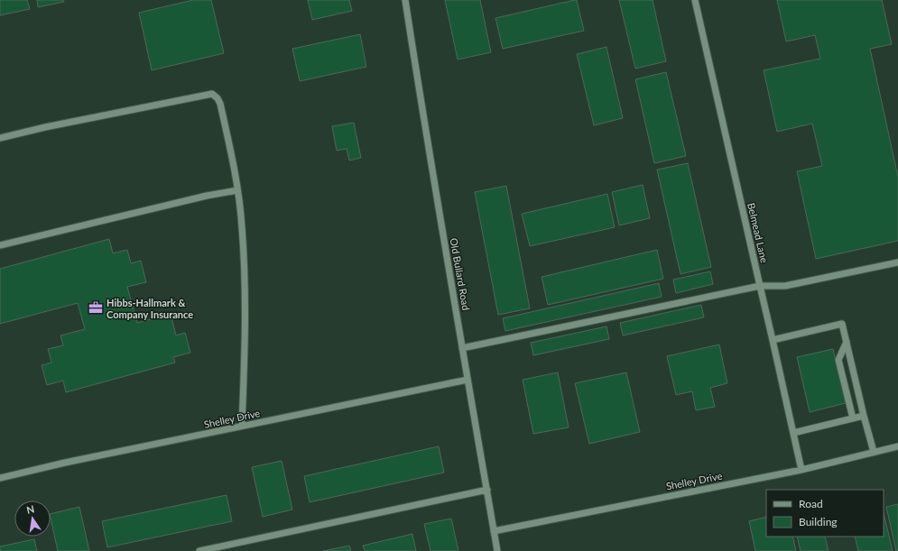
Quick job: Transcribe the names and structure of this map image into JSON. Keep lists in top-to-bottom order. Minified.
{"streets":{"street":["Belmead Lane","Old Bullard Road","Shelley Drive"]},"crossings":[["Belmead Lane","Shelley Drive"],["Old Bullard Road","Shelley Drive"]],"places":{"office":["Hibbs-Hallmark & Company Insurance"]},"legend":["Road","Building"],"north":"top"}
